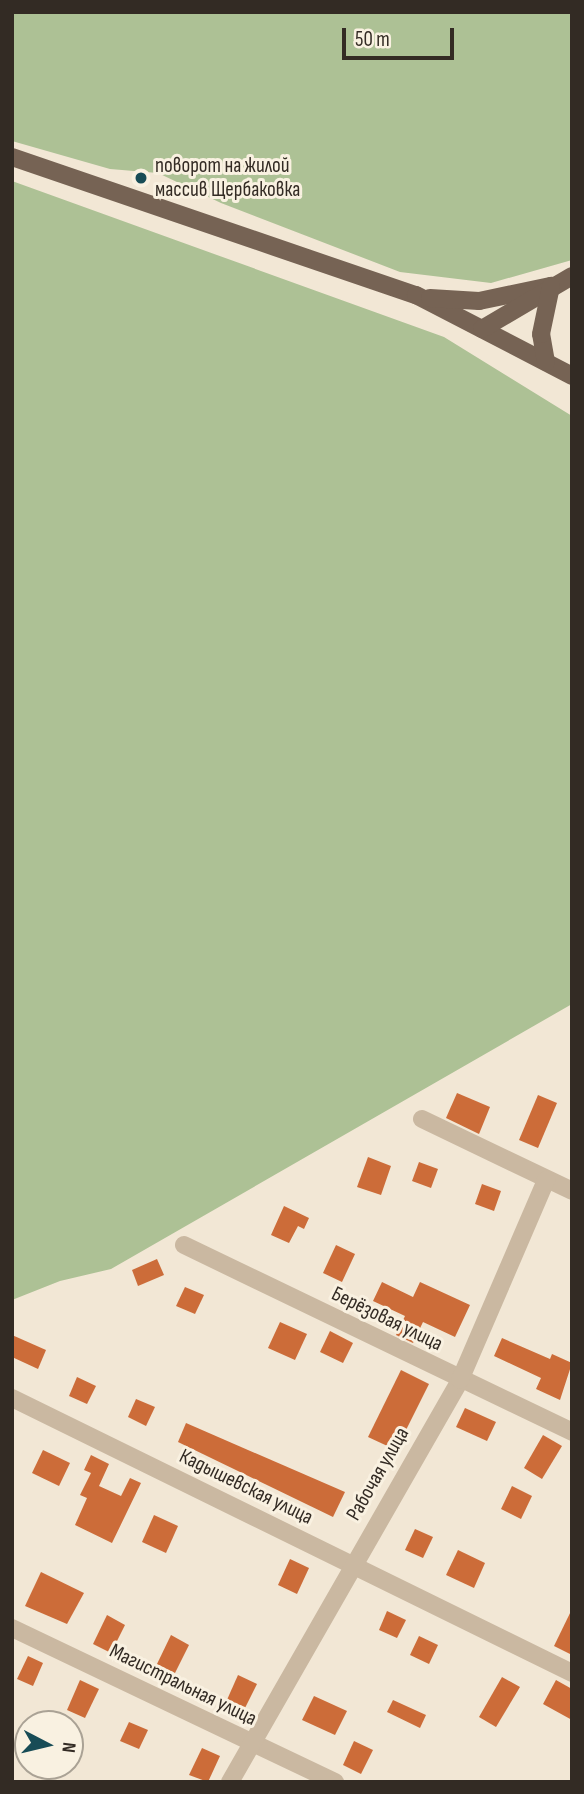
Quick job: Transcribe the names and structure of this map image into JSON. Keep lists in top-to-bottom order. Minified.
{"streets":{"street":["Берёзовая улица","Рабочая улица","Кадышевская улица","Магистральная улица"]},"crossings":[["Берёзовая улица","Рабочая улица"],["Рабочая улица","Кадышевская улица"],["Рабочая улица","Магистральная улица"]],"places":["поворот на жилой массив Щербаковка"],"scale_bar":"50 m","north":"right"}
